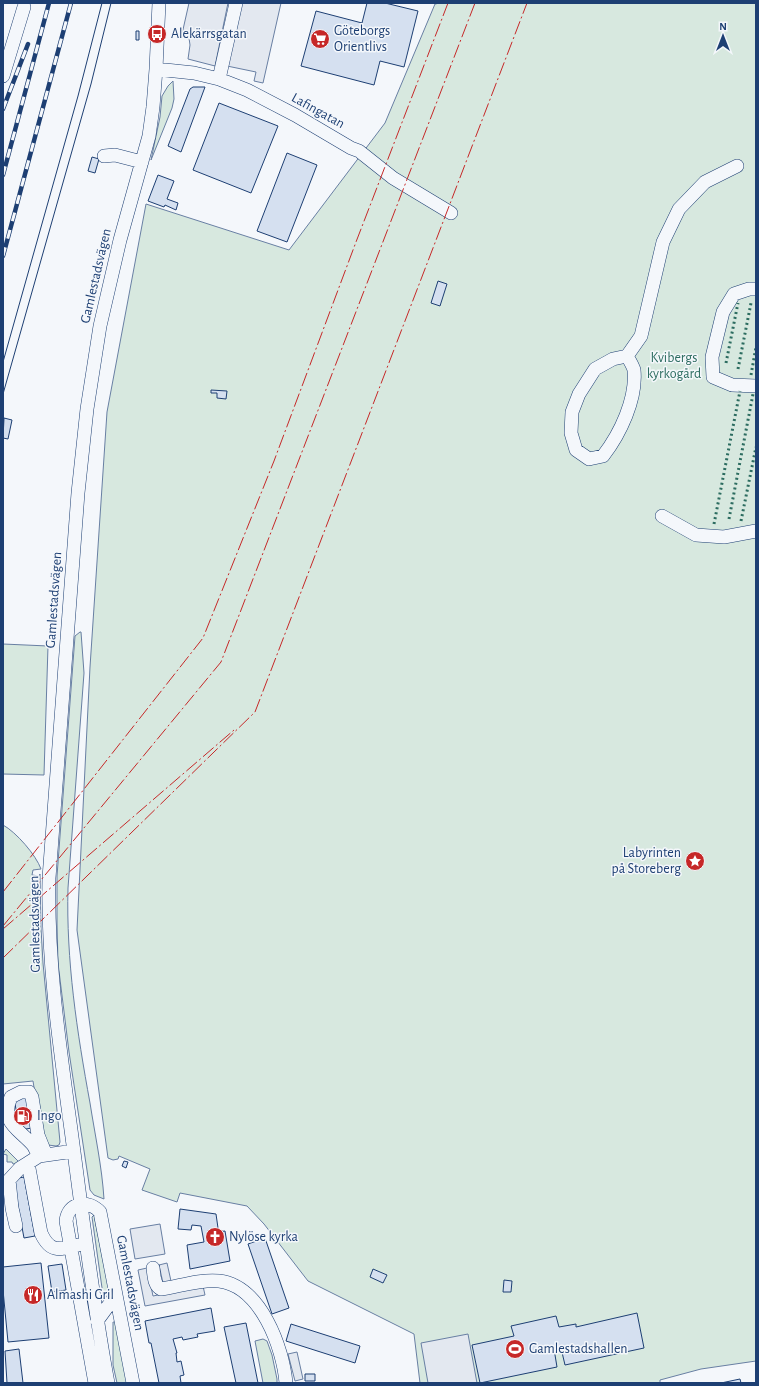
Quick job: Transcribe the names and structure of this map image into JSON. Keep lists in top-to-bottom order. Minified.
{"streets":{"street":["Lafingatan","Gamlestadsvägen"]},"crossings":[["Lafingatan","Gamlestadsvägen"]],"parks":["Kvibergs kyrkogård"],"places":{"bus stop":["Alekärrsgatan"],"supermarket":["Göteborgs Orientlivs"],"place":["Labyrinten på Storeberg"],"fuel station":["Ingo"],"church":["Nylöse kyrka"],"restaurant":["Almashi Gril"],"sports":["Gamlestadshallen"]},"north":"top"}
